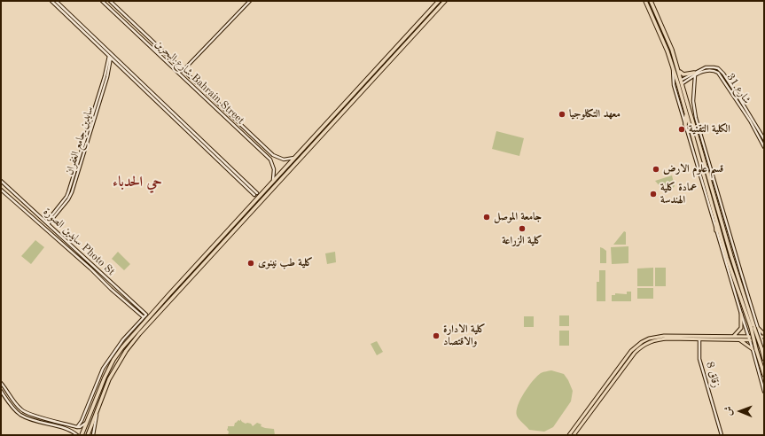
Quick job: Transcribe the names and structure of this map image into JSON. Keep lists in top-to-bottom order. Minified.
{"streets":{"street":["شارع البحرين Bahrain Street","شارع 31","سايدين جامع الغفران","سايدين الصورة Photo St","زقاق 8"]},"crossings":[["سايدين جامع الغفران","سايدين الصورة Photo St"]],"districts":["حي الحدباء"],"places":["معهد التكنلوجيا","الكلية التقنية","قسم علوم الارض","عمادة كلية الهندسة","جامعة الموصل","كلية الزراعة","كلية طب نينوى","كلية الادارة والاقتصاد"],"north":"left"}
